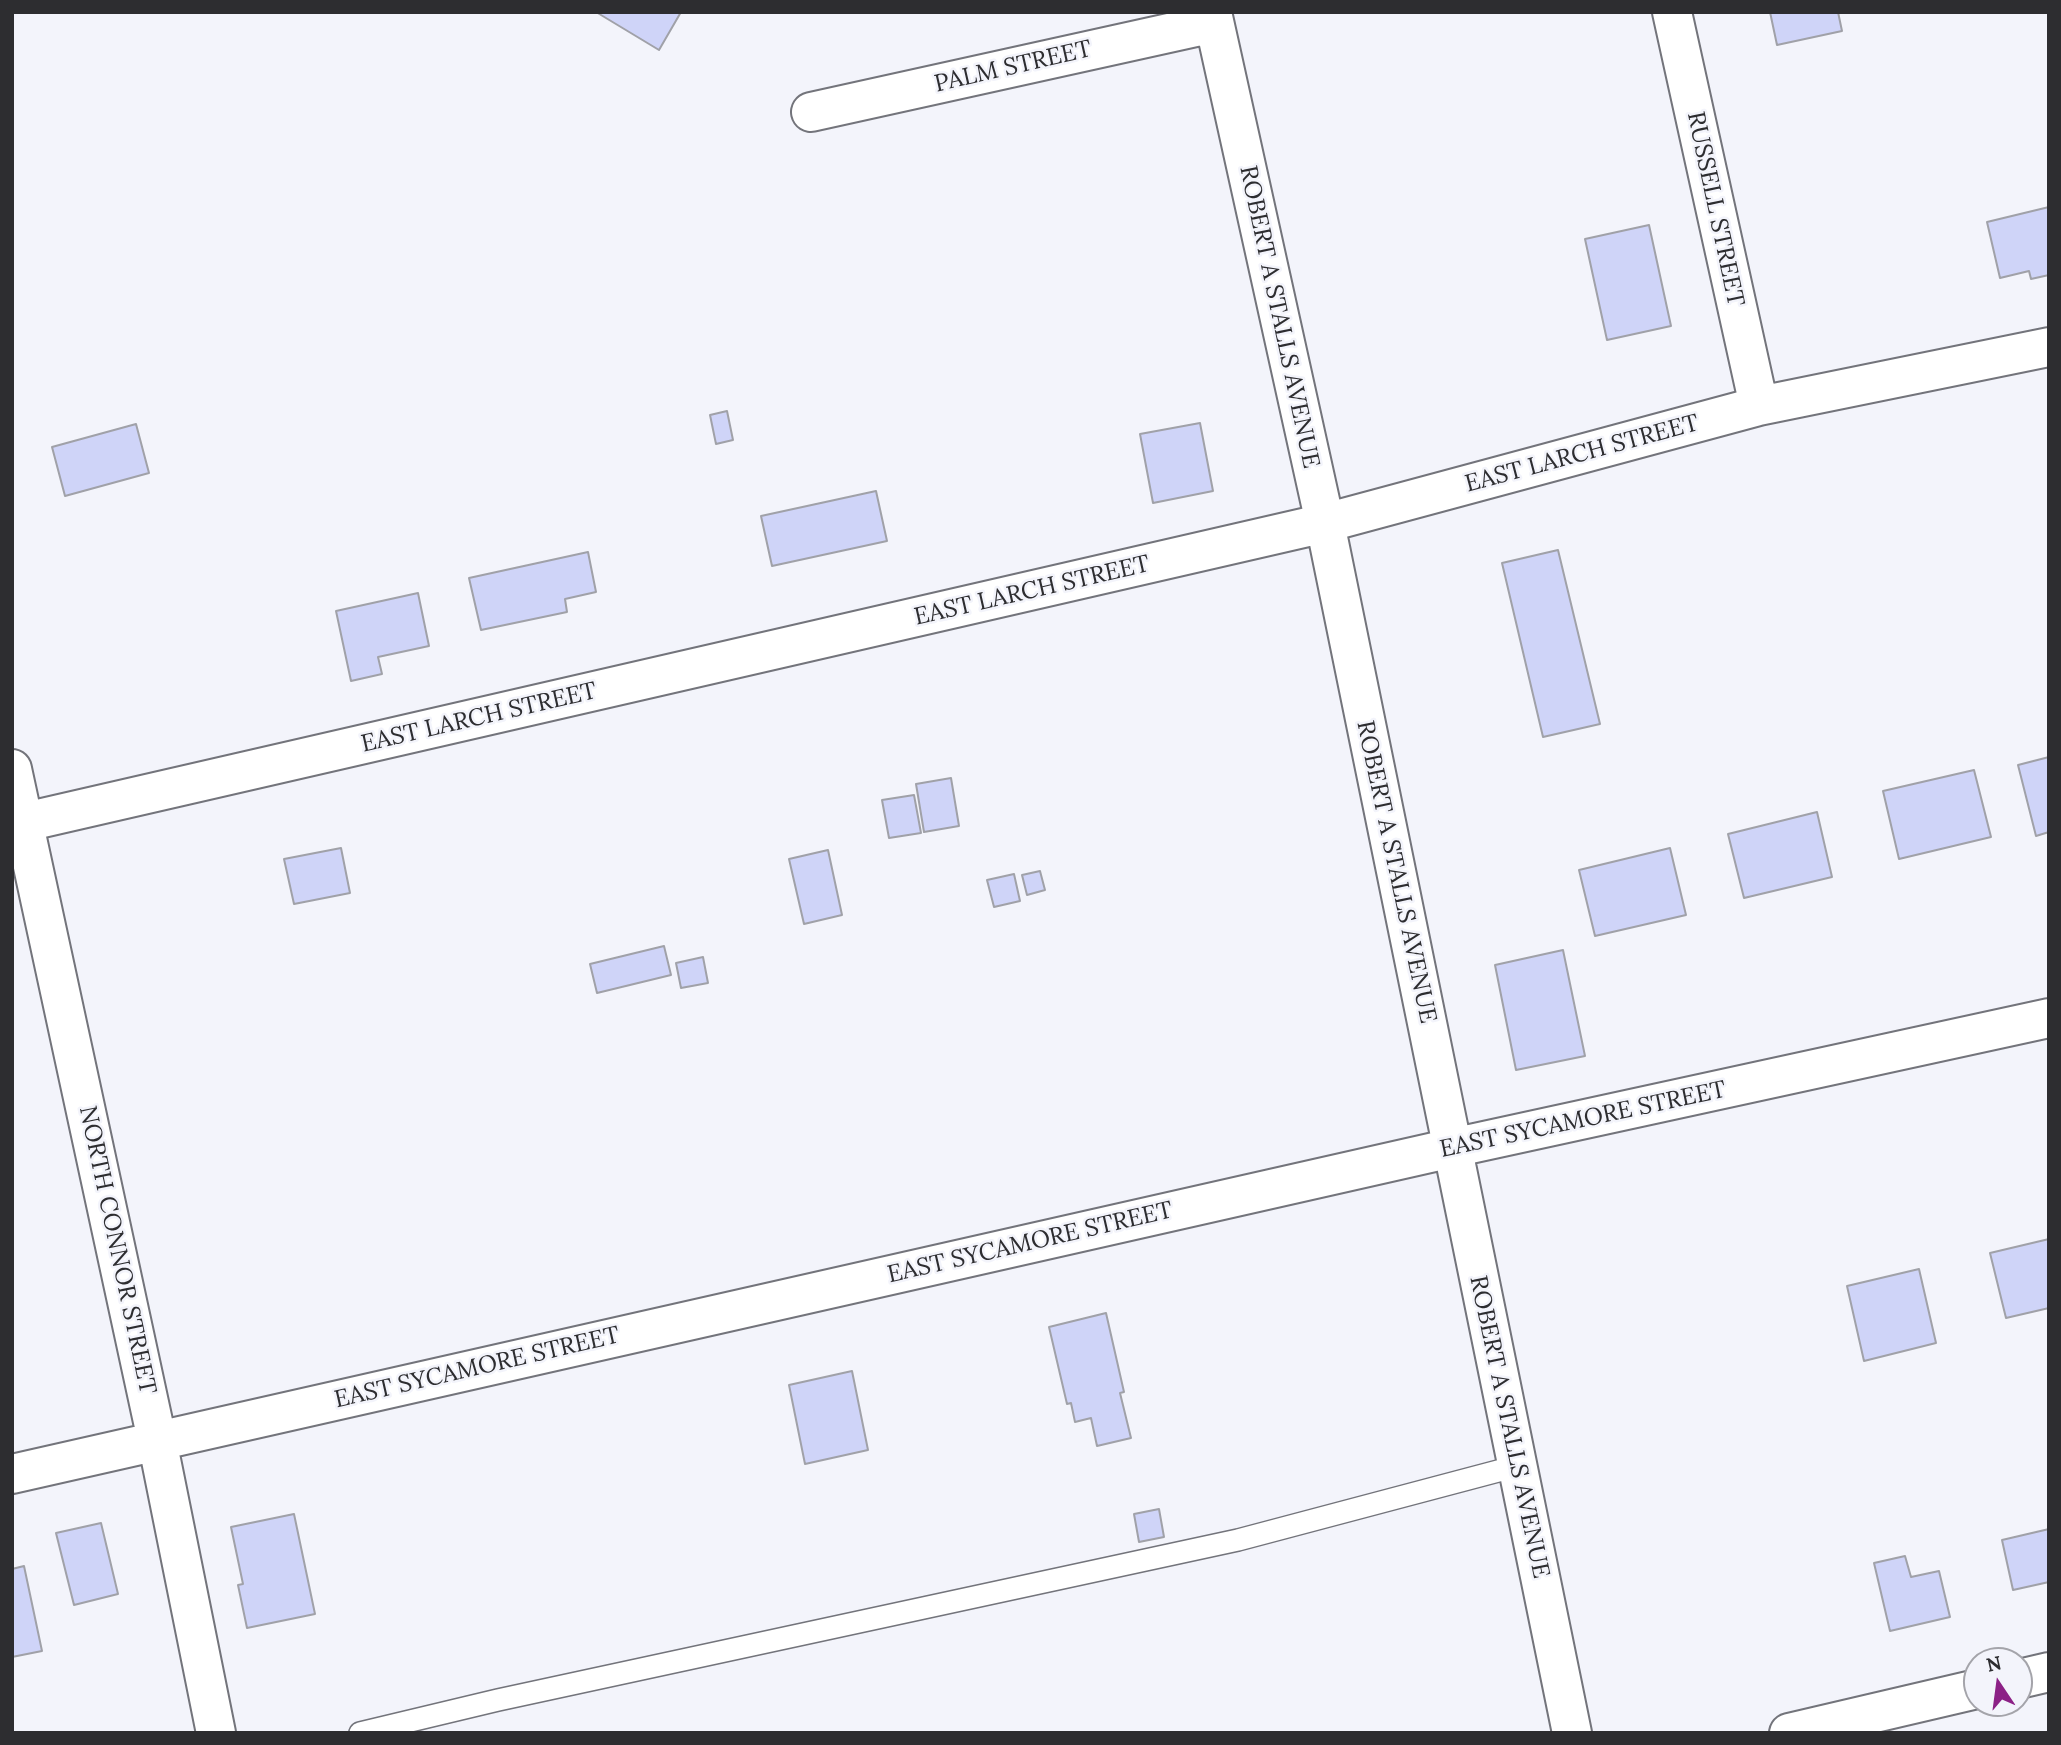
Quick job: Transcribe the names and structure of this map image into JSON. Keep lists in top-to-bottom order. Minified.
{"streets":{"street":["PALM STREET","RUSSELL STREET","ROBERT A STALLS AVENUE","EAST LARCH STREET","EAST SYCAMORE STREET","NORTH CONNOR STREET"]},"crossings":[["PALM STREET","ROBERT A STALLS AVENUE"],["RUSSELL STREET","EAST LARCH STREET"],["ROBERT A STALLS AVENUE","EAST LARCH STREET"],["ROBERT A STALLS AVENUE","EAST SYCAMORE STREET"],["EAST LARCH STREET","NORTH CONNOR STREET"],["EAST SYCAMORE STREET","NORTH CONNOR STREET"]],"north":"top"}
